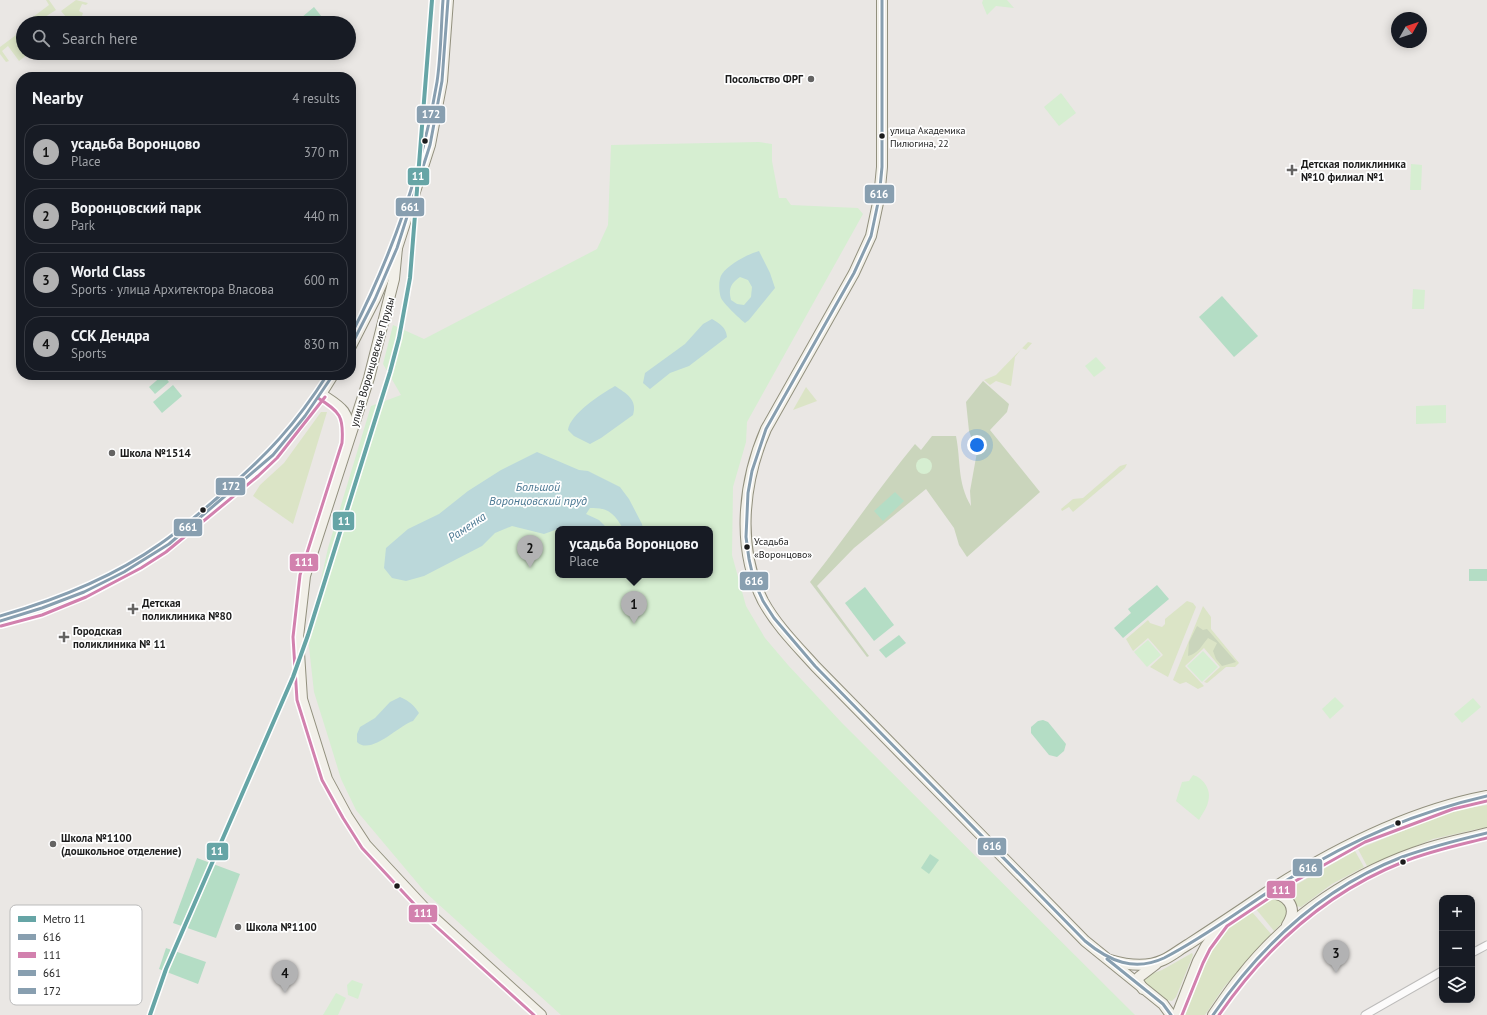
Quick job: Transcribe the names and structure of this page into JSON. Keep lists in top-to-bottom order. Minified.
{"streets":{"street":["улица Воронцовские Пруды"]},"water":["Большой Воронцовский пруд","Раменка"],"places":{"other":["Посольство ФРГ","улица Академика Пилюгина, 22","Школа №1514","Усадьба «Воронцово»","Школа №1100 (дошкольное отделение)","Школа №1100"],"health":["Детская поликлиника №10 филиал №1","Детская поликлиника №80","Городская поликлиника № 11"]},"lines":["metro line 11","transit line 616","transit line 661","transit line 172","transit line 111"],"legend":["Metro 11","616","111","661","172"],"north":"top right","page":{"search":"Search here","heading":["Nearby","4 results"],"list":[{"mark":"1","name":"усадьба Воронцово","note":"Place","value":"370 m"},{"mark":"2","name":"Воронцовский парк","note":"Park","value":"440 m"},{"mark":"3","name":"World Class","note":"Sports · улица Архитектора Власова","value":"600 m"},{"mark":"4","name":"ССК Дендра","note":"Sports","value":"830 m"}],"popup":["усадьба Воронцово","Place"],"pins":["2","1","3","4"],"map_buttons":["+","−"]}}
